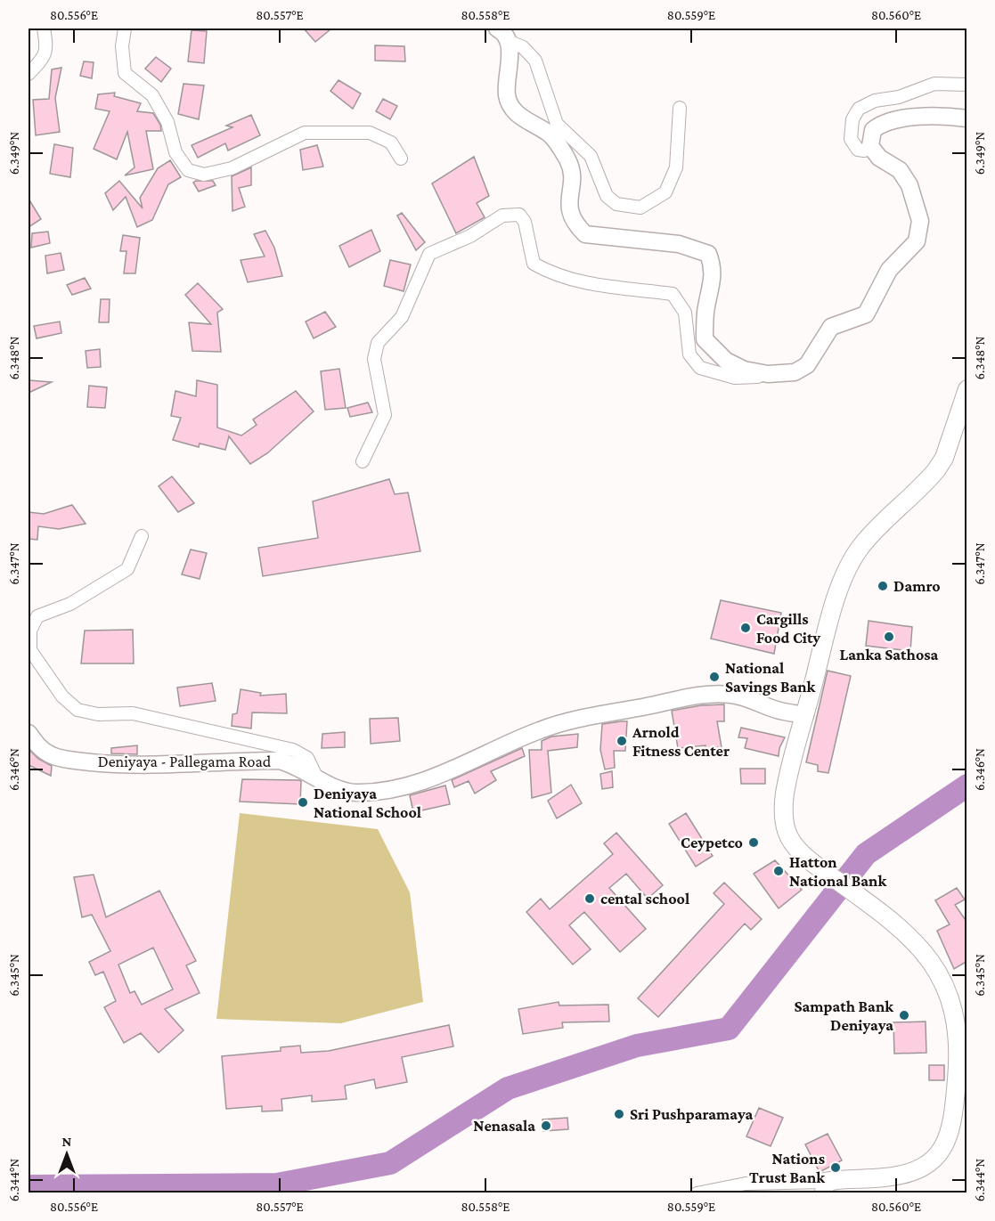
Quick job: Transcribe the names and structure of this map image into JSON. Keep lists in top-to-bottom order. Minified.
{"streets":{"street":["Deniyaya - Pallegama Road"]},"places":["Damro","Cargills Food City","Lanka Sathosa","National Savings Bank","Arnold Fitness Center","Deniyaya National School","Ceypetco","Hatton National Bank","cental school","Sampath Bank Deniyaya","Sri Pushparamaya","Nenasala","Nations Trust Bank"],"north":"top","coordinates":["80.556°E","80.557°E","80.558°E","80.559°E","80.560°E","6.349°N","6.348°N","6.347°N","6.346°N","6.345°N","6.344°N"]}
